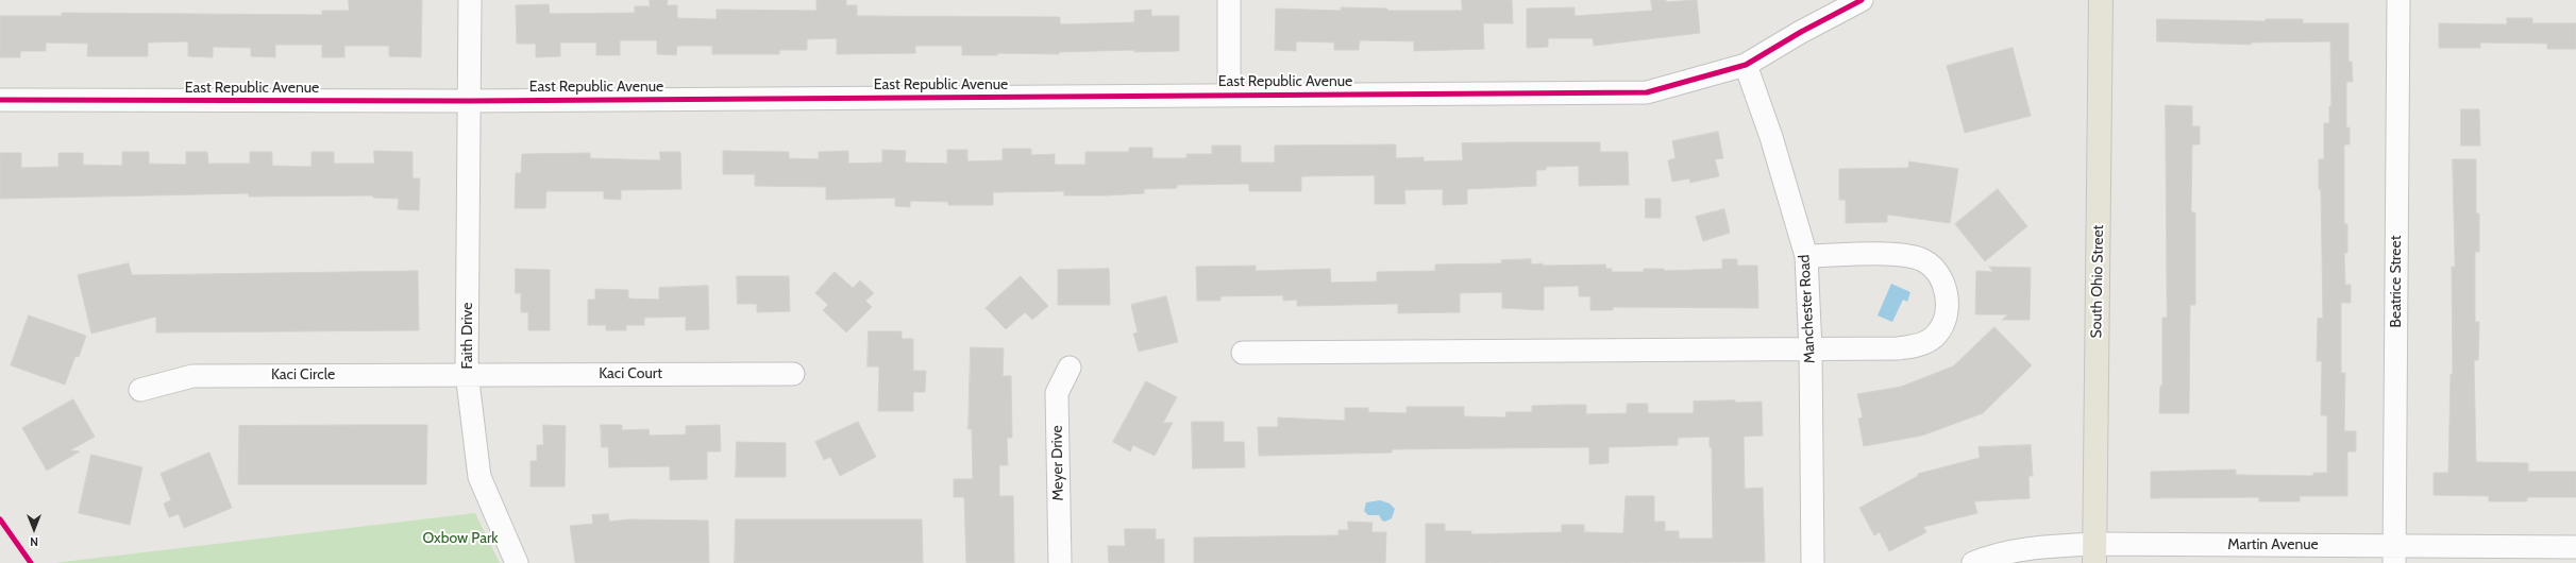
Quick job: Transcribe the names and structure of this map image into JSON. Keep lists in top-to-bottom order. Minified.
{"streets":{"main road":["South Ohio Street"],"street":["East Republic Avenue","Beatrice Street","Manchester Road","Faith Drive","Kaci Court","Kaci Circle","Meyer Drive","Martin Avenue"]},"crossings":[["East Republic Avenue","Manchester Road"],["East Republic Avenue","Faith Drive"],["South Ohio Street","Martin Avenue"],["Beatrice Street","Martin Avenue"],["Faith Drive","Kaci Court"],["Faith Drive","Kaci Circle"],["Kaci Court","Kaci Circle"]],"parks":["Oxbow Park"],"north":"bottom"}
